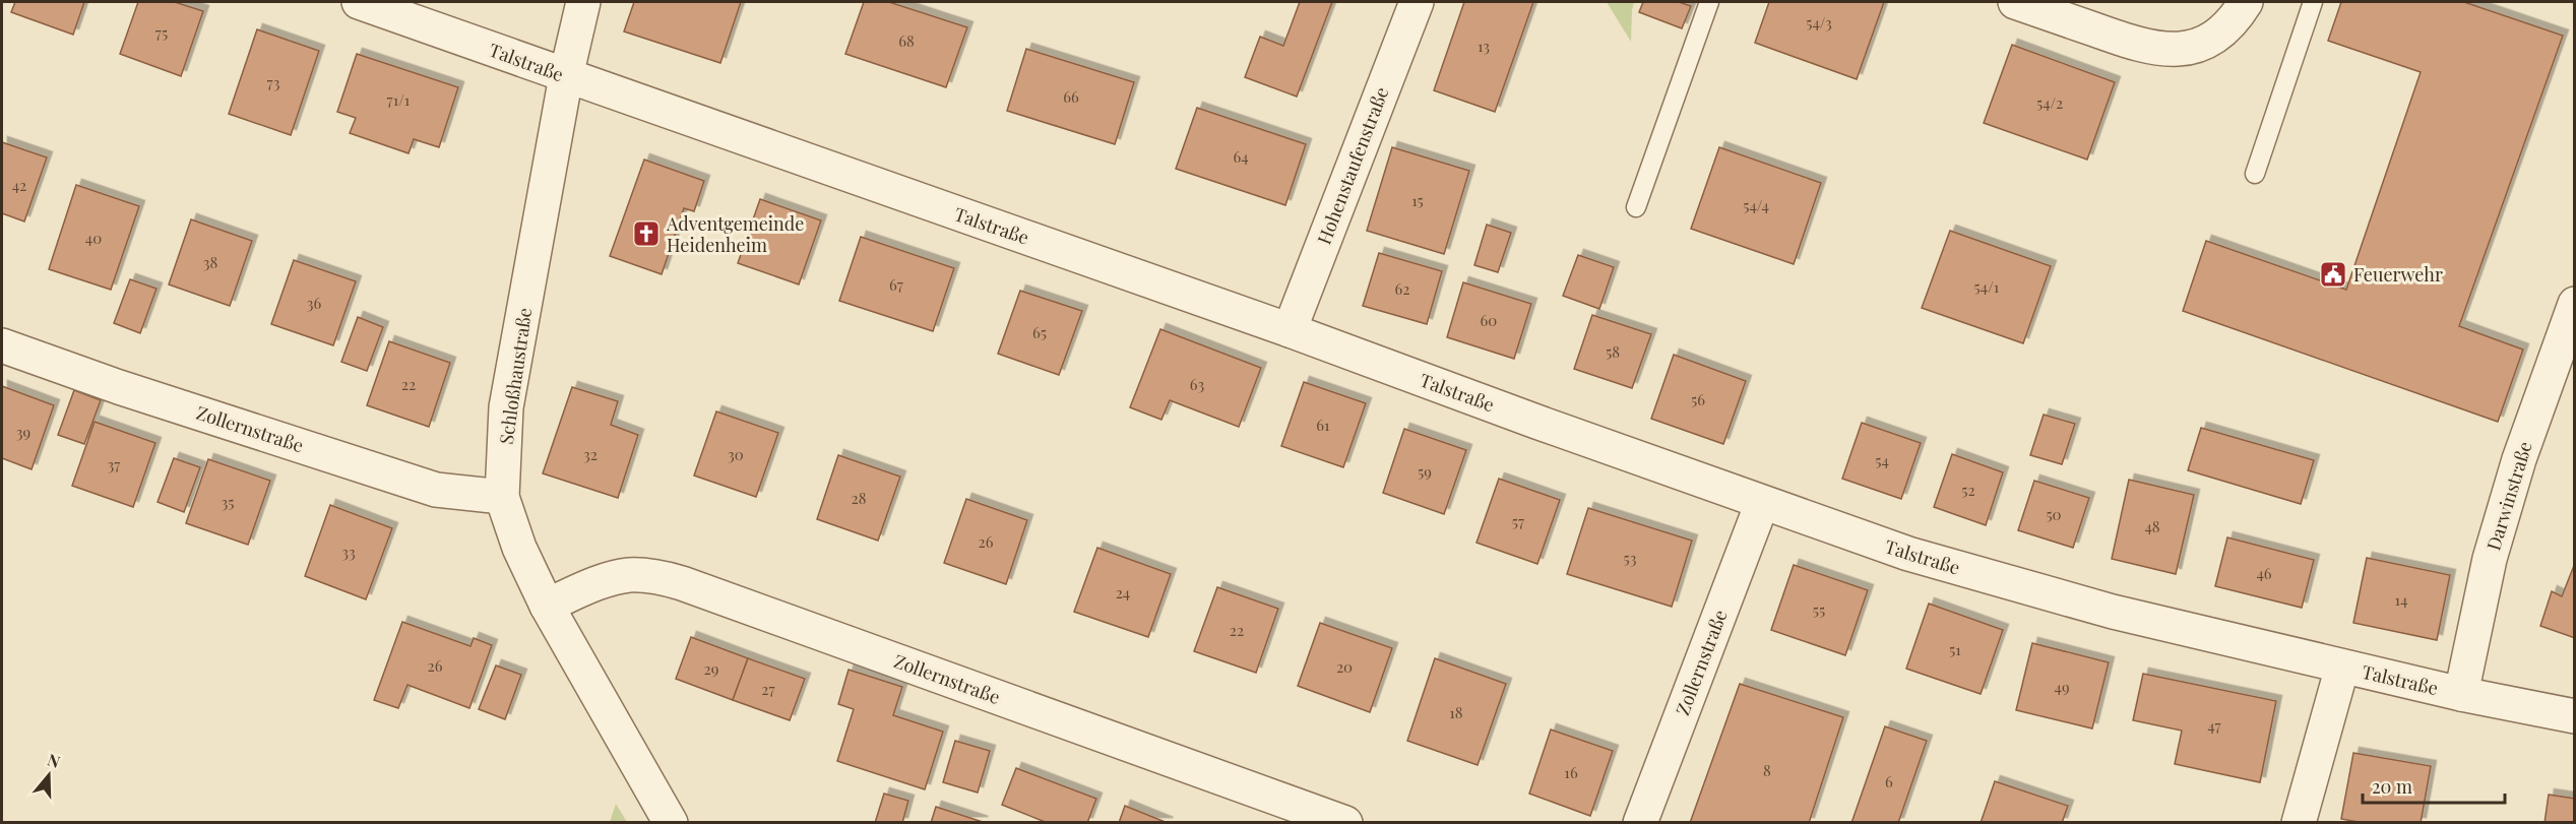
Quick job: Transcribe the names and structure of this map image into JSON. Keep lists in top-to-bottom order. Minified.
{"streets":{"street":["Talstraße","Hohenstaufenstraße","Schloßhaustraße","Zollernstraße","Darwinstraße"]},"crossings":[["Talstraße","Hohenstaufenstraße"],["Talstraße","Schloßhaustraße"],["Talstraße","Zollernstraße"],["Talstraße","Darwinstraße"],["Schloßhaustraße","Zollernstraße"]],"places":{"church":["Adventgemeinde Heidenheim"],"public building":["Feuerwehr"]},"house_numbers":["54/3","75","68","13","73","66","71/1","54/2","64","42","15","54/4","40","38","67","54/1","62","36","60","65","58","22","63","56","61","39","32","30","54","37","59","52","28","35","50","57","48","26","33","53","46","24","14","55","22","51","26","20","29","49","27","18","47","8","16","6"],"scale_bar":"20 m","north":"top"}
